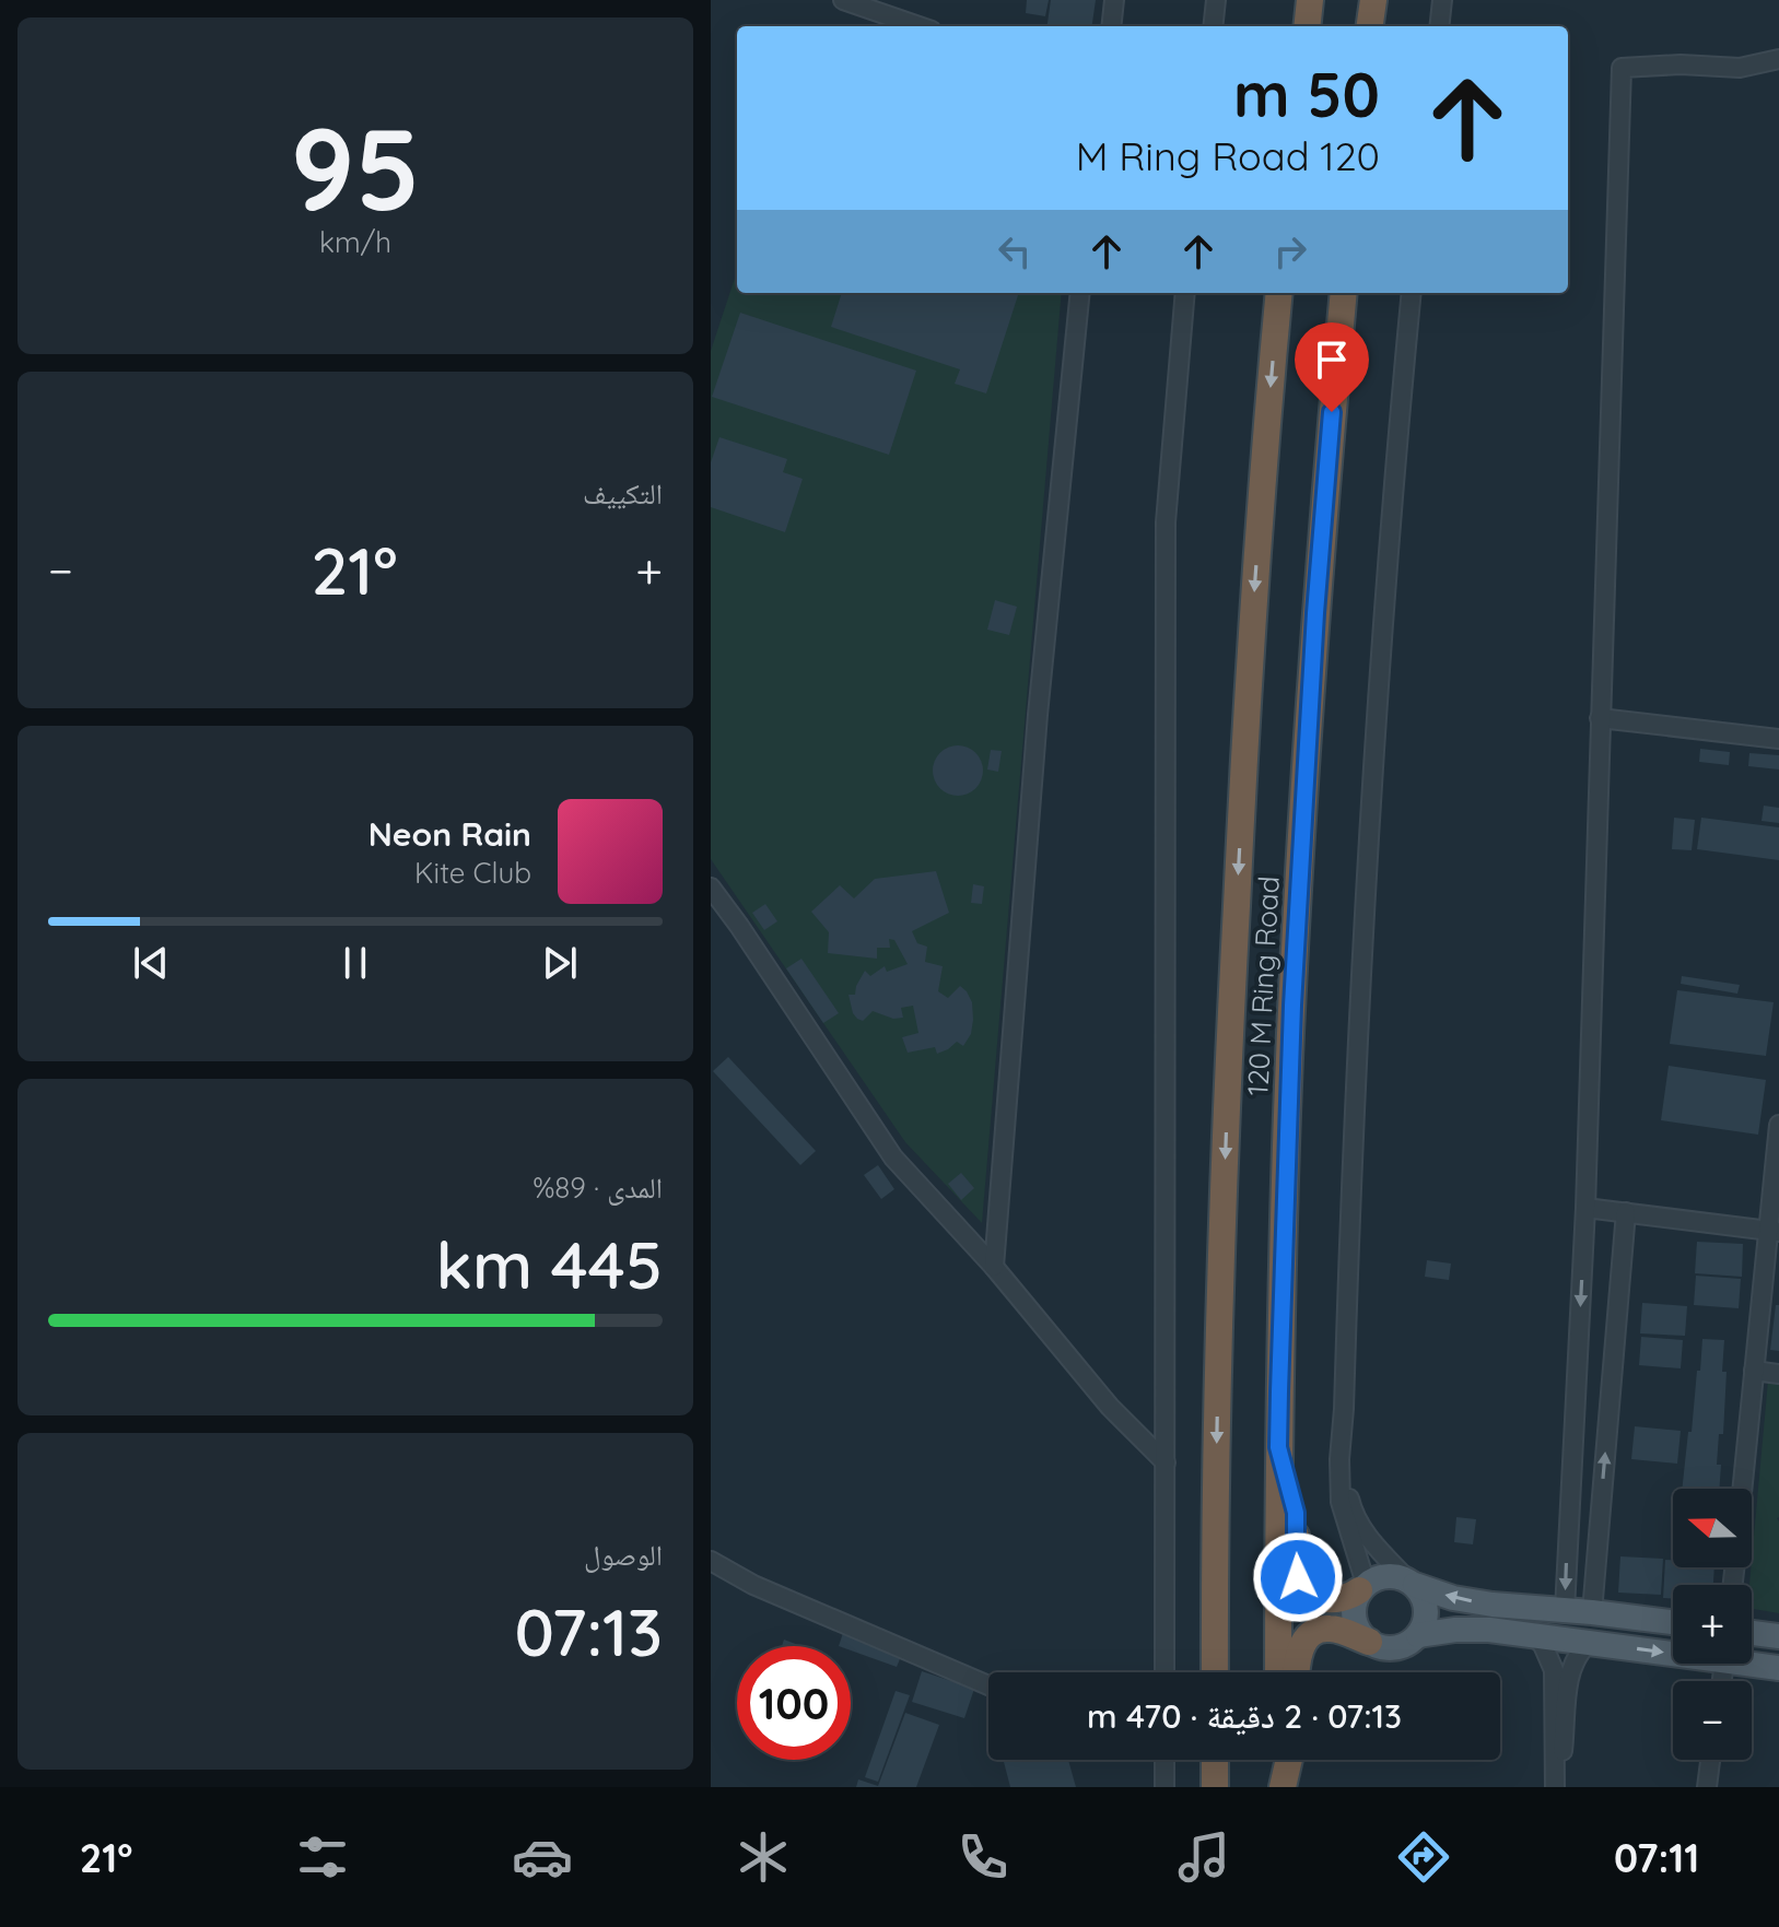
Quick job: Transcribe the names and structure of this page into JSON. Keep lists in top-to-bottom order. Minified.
{"streets":{"highway":["120 M Ring Road"]},"north":"left","page":{"tile":[["95","km/h"],"التكييف",["المدى · 89%","445 km"],["الوصول","07:13"]],"turn":["50 m","120 M Ring Road"],"heat":["−","21°","+"],"song":["Neon Rain","Kite Club"],"map_buttons":["+","−"],"limit":"100","trip":"07:13 · 2 دقيقة · 470 m","tabs":["07:11","21°"]}}
